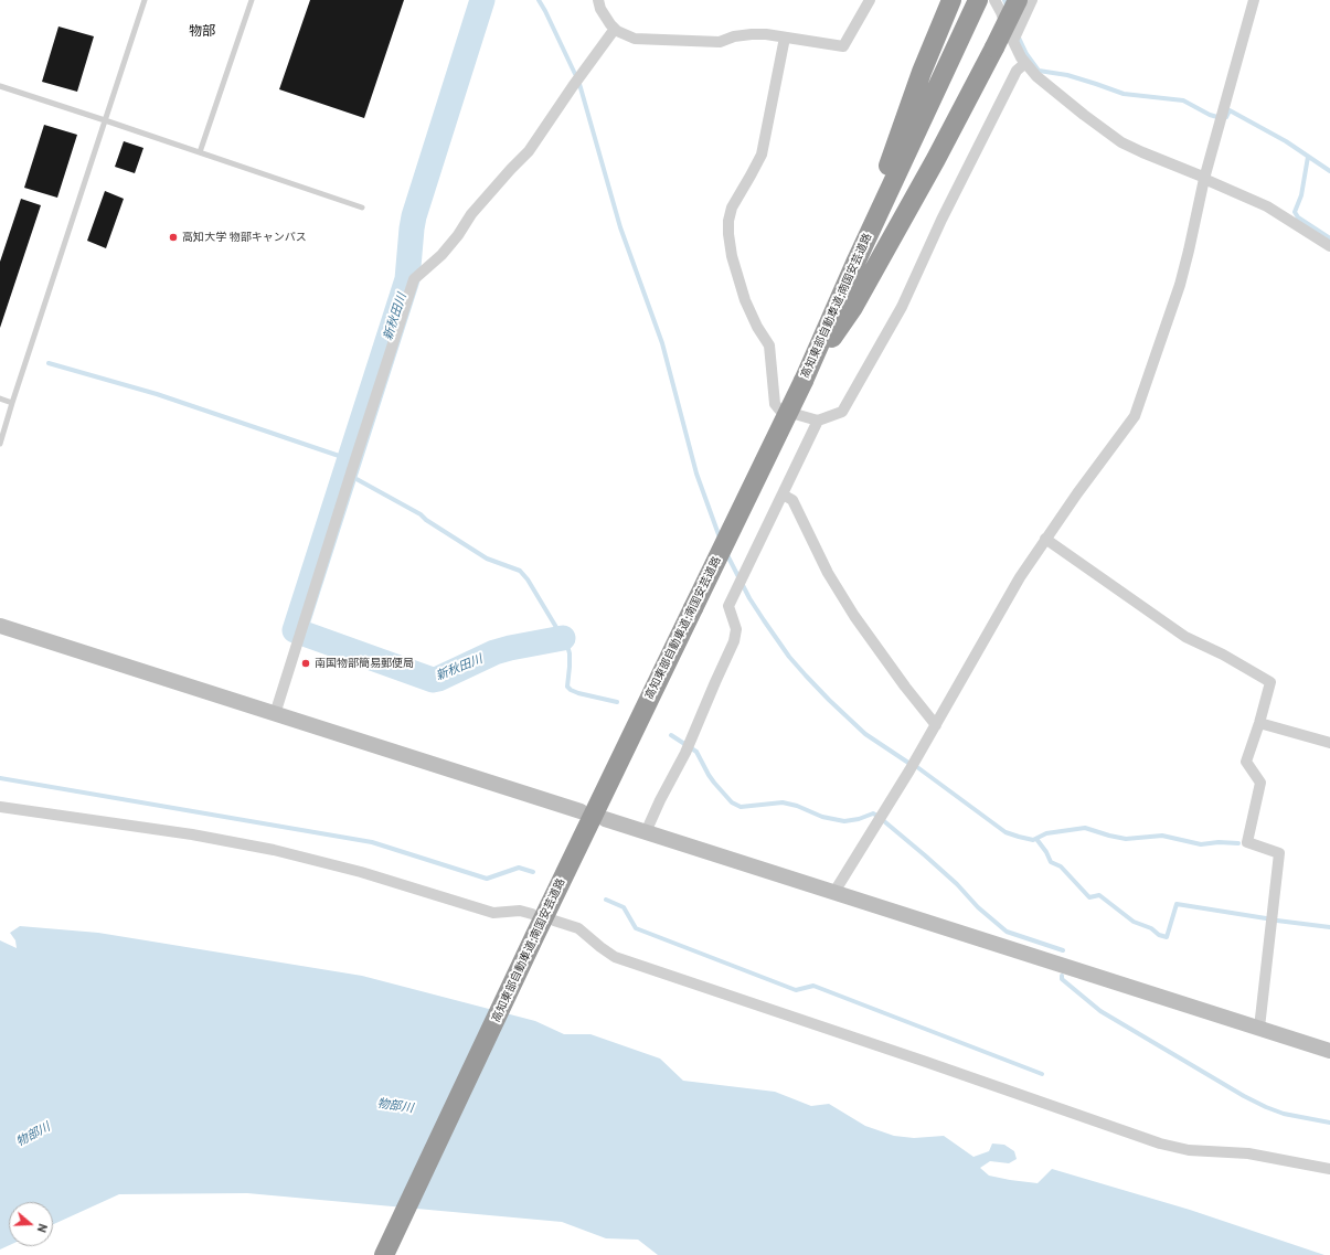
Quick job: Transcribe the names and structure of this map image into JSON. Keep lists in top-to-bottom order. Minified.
{"streets":{"highway":["高知東部自動車道;南国安芸道路"]},"districts":["物部"],"water":["新秋田川","物部川"],"places":["高知大学 物部キャンパス","南国物部簡易郵便局"],"north":"right"}
